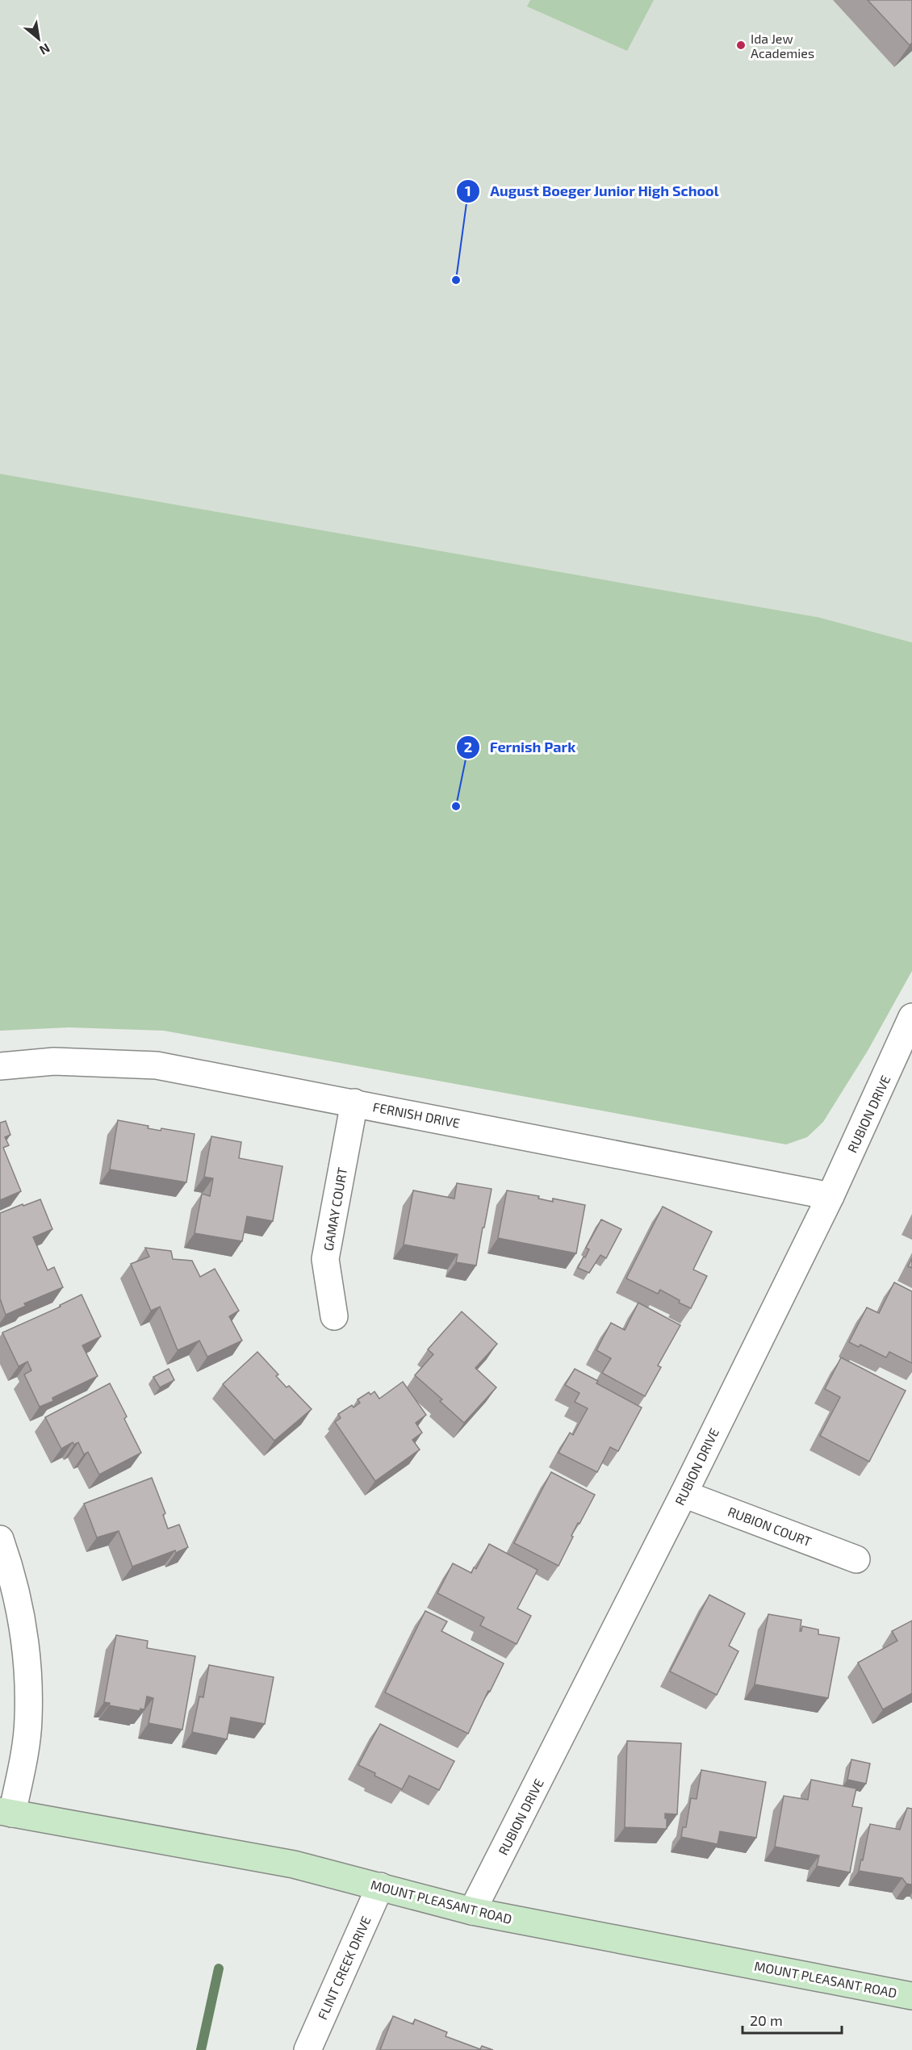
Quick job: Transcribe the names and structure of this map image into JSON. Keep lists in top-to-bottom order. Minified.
{"streets":{"street":["RUBION DRIVE","FERNISH DRIVE","GAMAY COURT","RUBION COURT","MOUNT PLEASANT ROAD","FLINT CREEK DRIVE"]},"crossings":[["RUBION DRIVE","FERNISH DRIVE"],["RUBION DRIVE","RUBION COURT"],["RUBION DRIVE","MOUNT PLEASANT ROAD"],["FERNISH DRIVE","GAMAY COURT"],["MOUNT PLEASANT ROAD","FLINT CREEK DRIVE"]],"places":["Ida Jew Academies","August Boeger Junior High School","Fernish Park"],"scale_bar":"20 m","north":"bottom right"}
